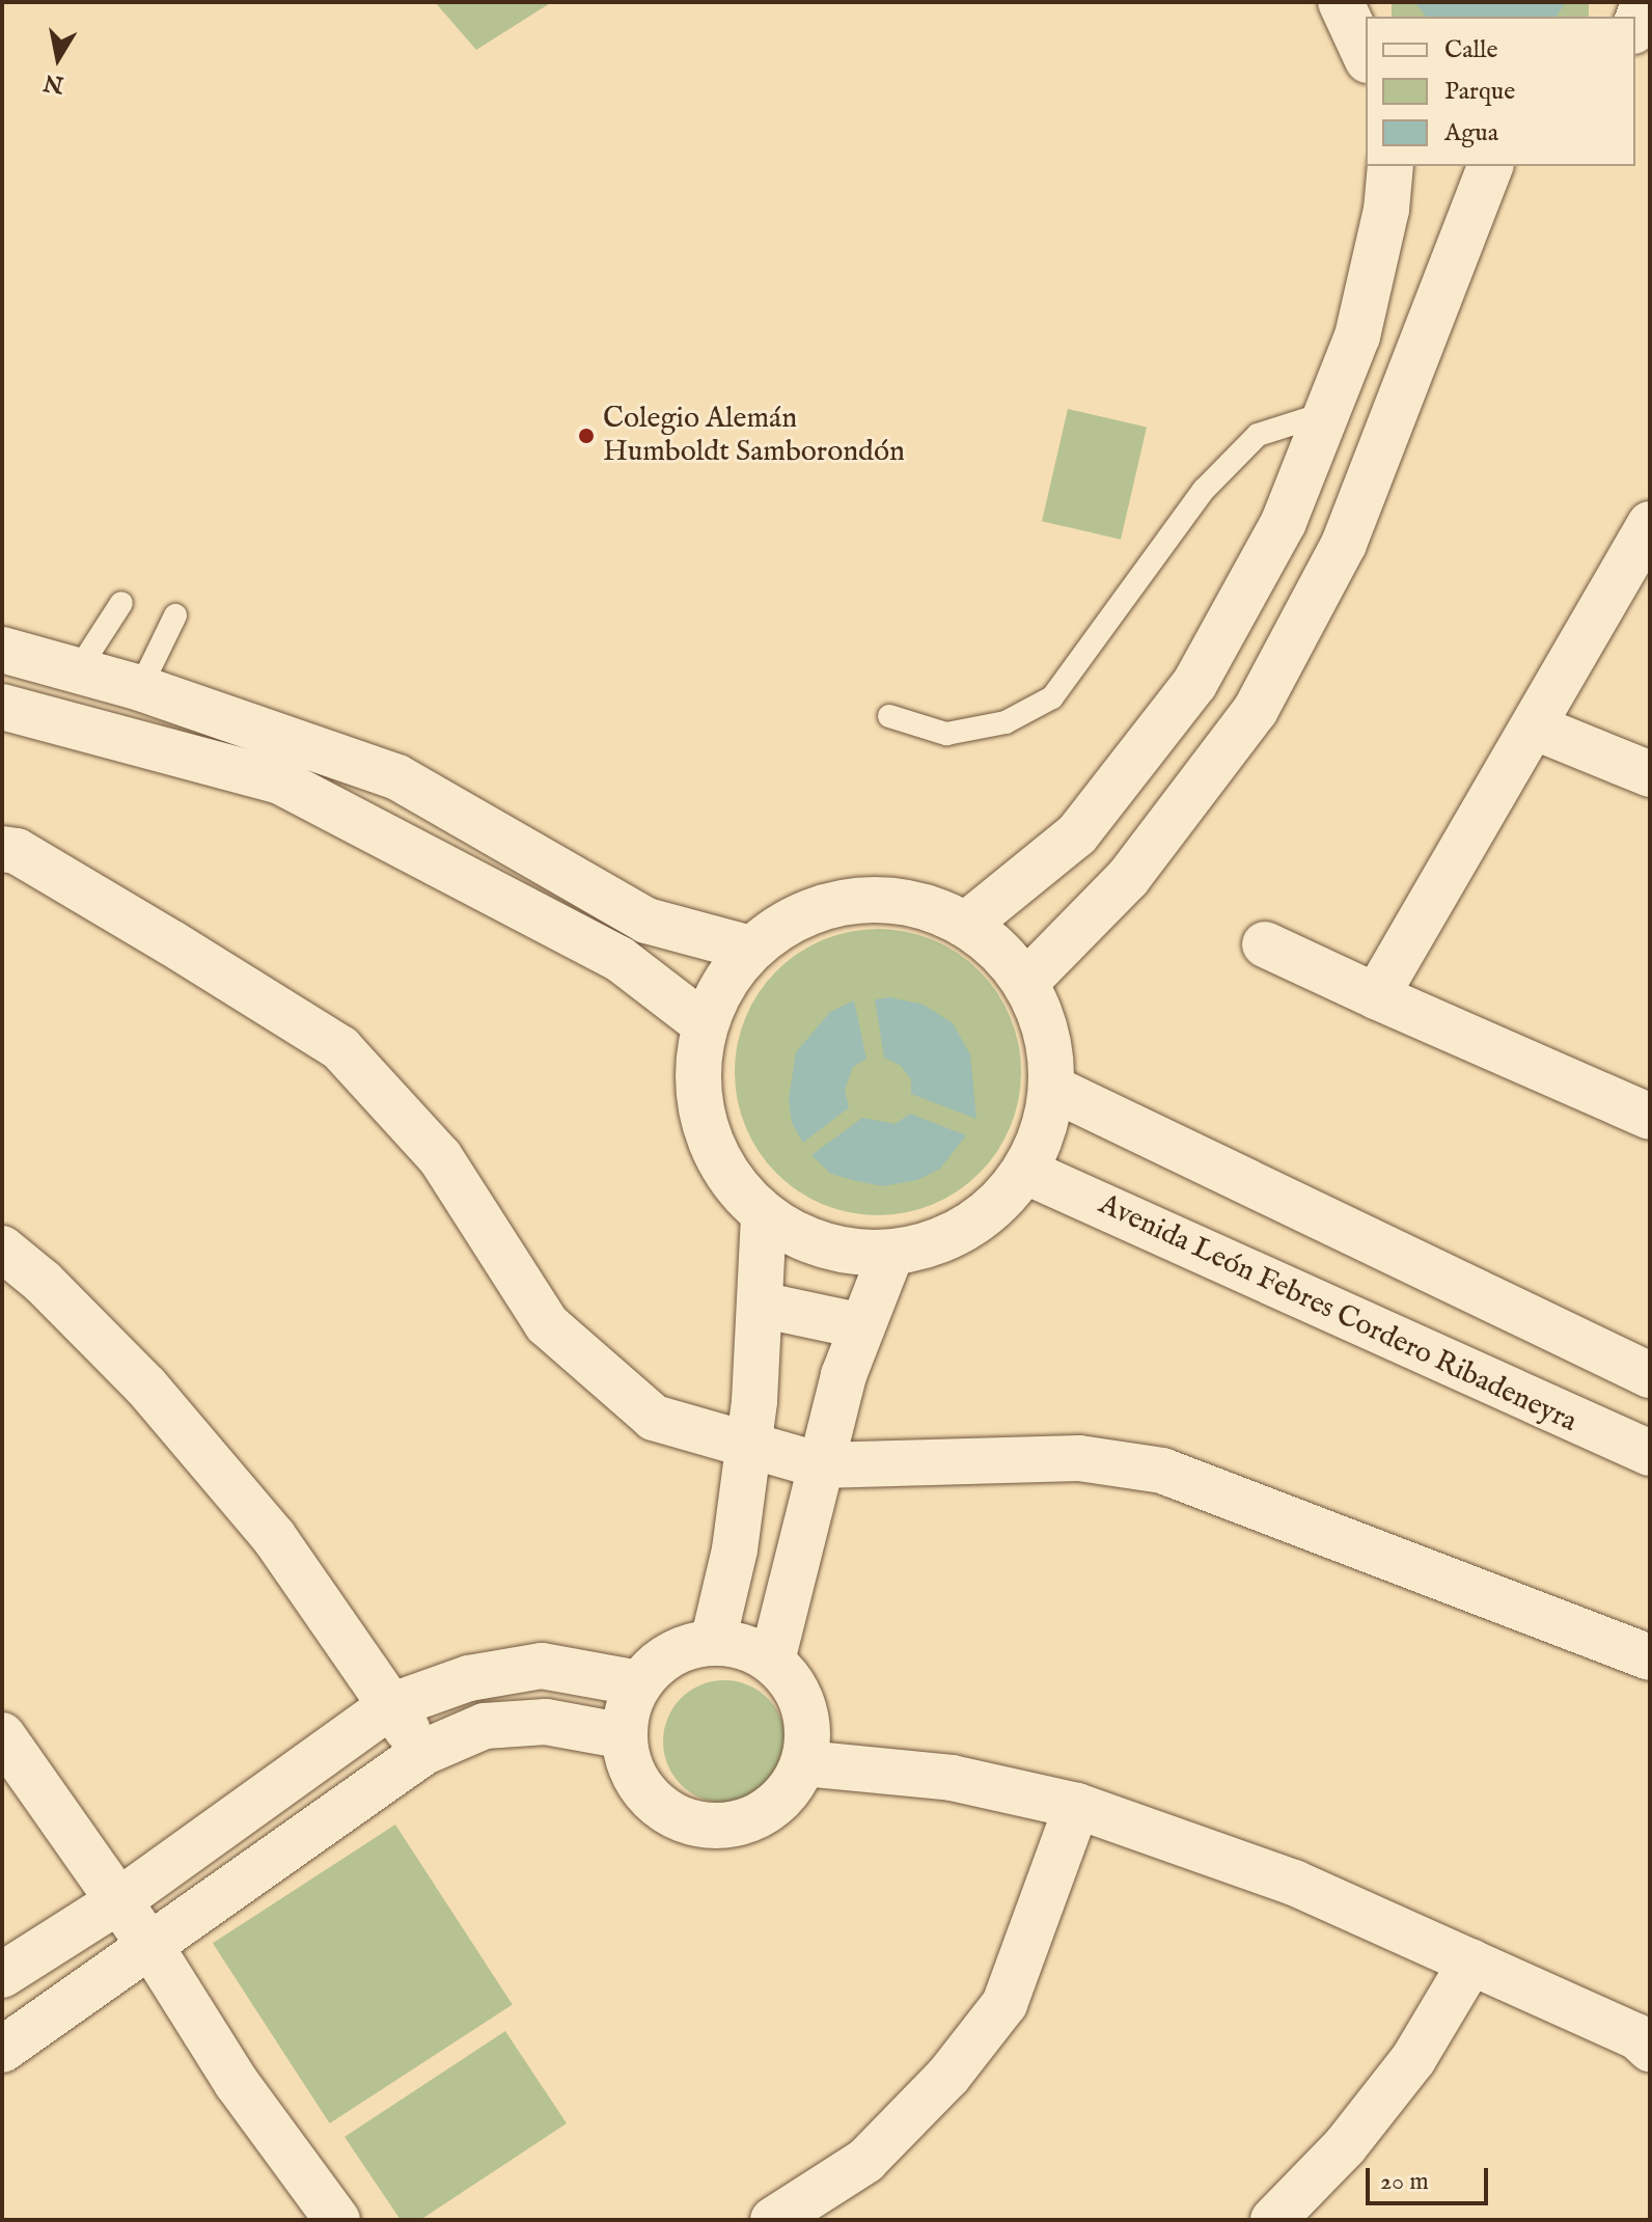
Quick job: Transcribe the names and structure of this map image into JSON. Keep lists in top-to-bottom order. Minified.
{"streets":{"street":["Avenida León Febres Cordero Ribadeneyra"]},"places":["Colegio Alemán Humboldt Samborondón"],"legend":["Calle","Parque","Agua"],"scale_bar":"20 m","north":"bottom"}
